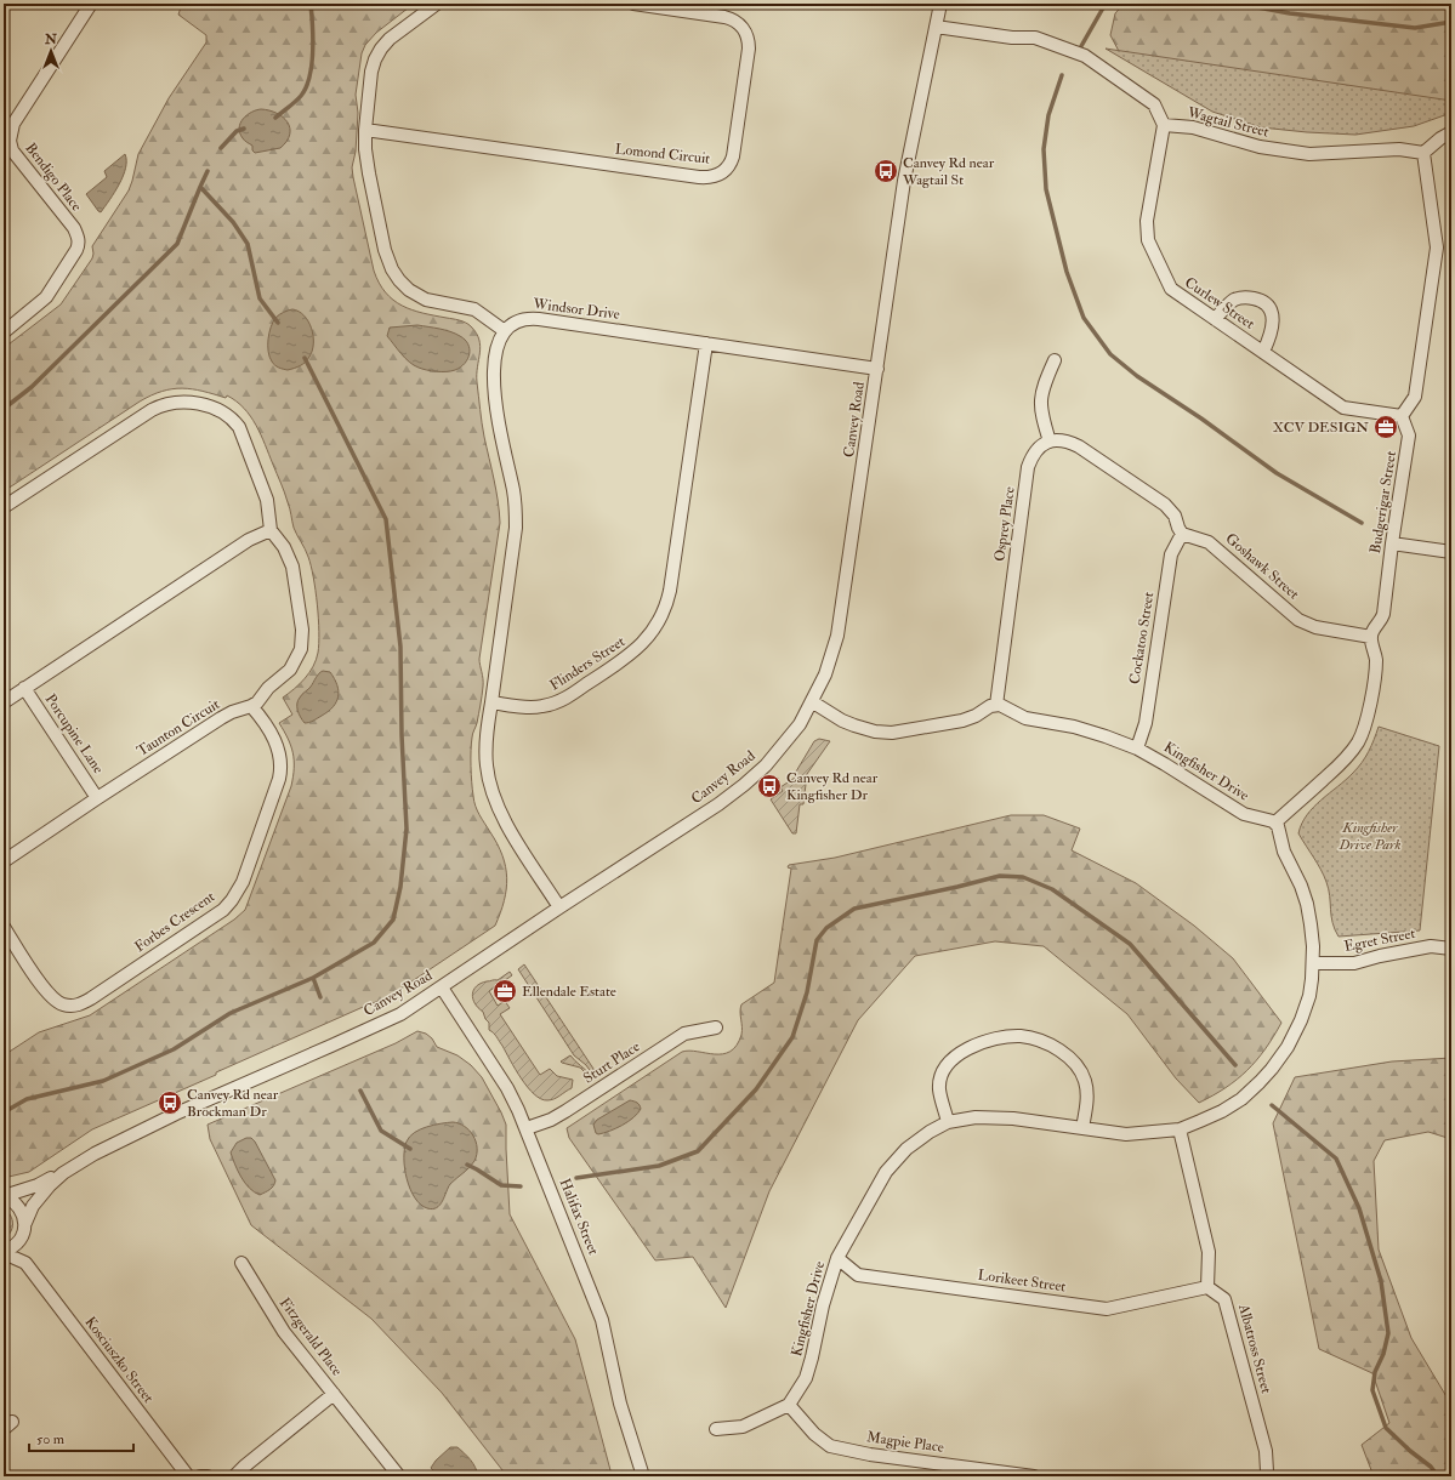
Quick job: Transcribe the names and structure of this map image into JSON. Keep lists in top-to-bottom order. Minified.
{"streets":{"street":["Wagtail Street","Lomond Circuit","Bendigo Place","Curlew Street","Windsor Drive","Canvey Road","Budgerigar Street","Osprey Place","Goshawk Street","Cockatoo Street","Flinders Street","Taunton Circuit","Porcupine Lane","Kingfisher Drive","Forbes Crescent","Egret Street","Sturt Place","Halifax Street","Lorikeet Street","Fitzgerald Place","Albatross Street","Kosciuszko Street","Magpie Place"]},"crossings":[["Wagtail Street","Curlew Street"],["Curlew Street","Budgerigar Street"],["Windsor Drive","Canvey Road"],["Windsor Drive","Flinders Street"],["Canvey Road","Halifax Street"],["Canvey Road","Kosciuszko Street"],["Budgerigar Street","Goshawk Street"],["Osprey Place","Kingfisher Drive"],["Goshawk Street","Cockatoo Street"],["Cockatoo Street","Kingfisher Drive"],["Taunton Circuit","Porcupine Lane"],["Taunton Circuit","Forbes Crescent"],["Kingfisher Drive","Egret Street"],["Kingfisher Drive","Lorikeet Street"],["Kingfisher Drive","Magpie Place"],["Sturt Place","Halifax Street"],["Lorikeet Street","Albatross Street"]],"parks":["Kingfisher Drive Park"],"places":{"bus stop":["Canvey Rd near Wagtail St","Canvey Rd near Kingfisher Dr","Canvey Rd near Brockman Dr"],"office":["XCV DESIGN","Ellendale Estate"]},"scale_bar":"50 m","north":"top"}
